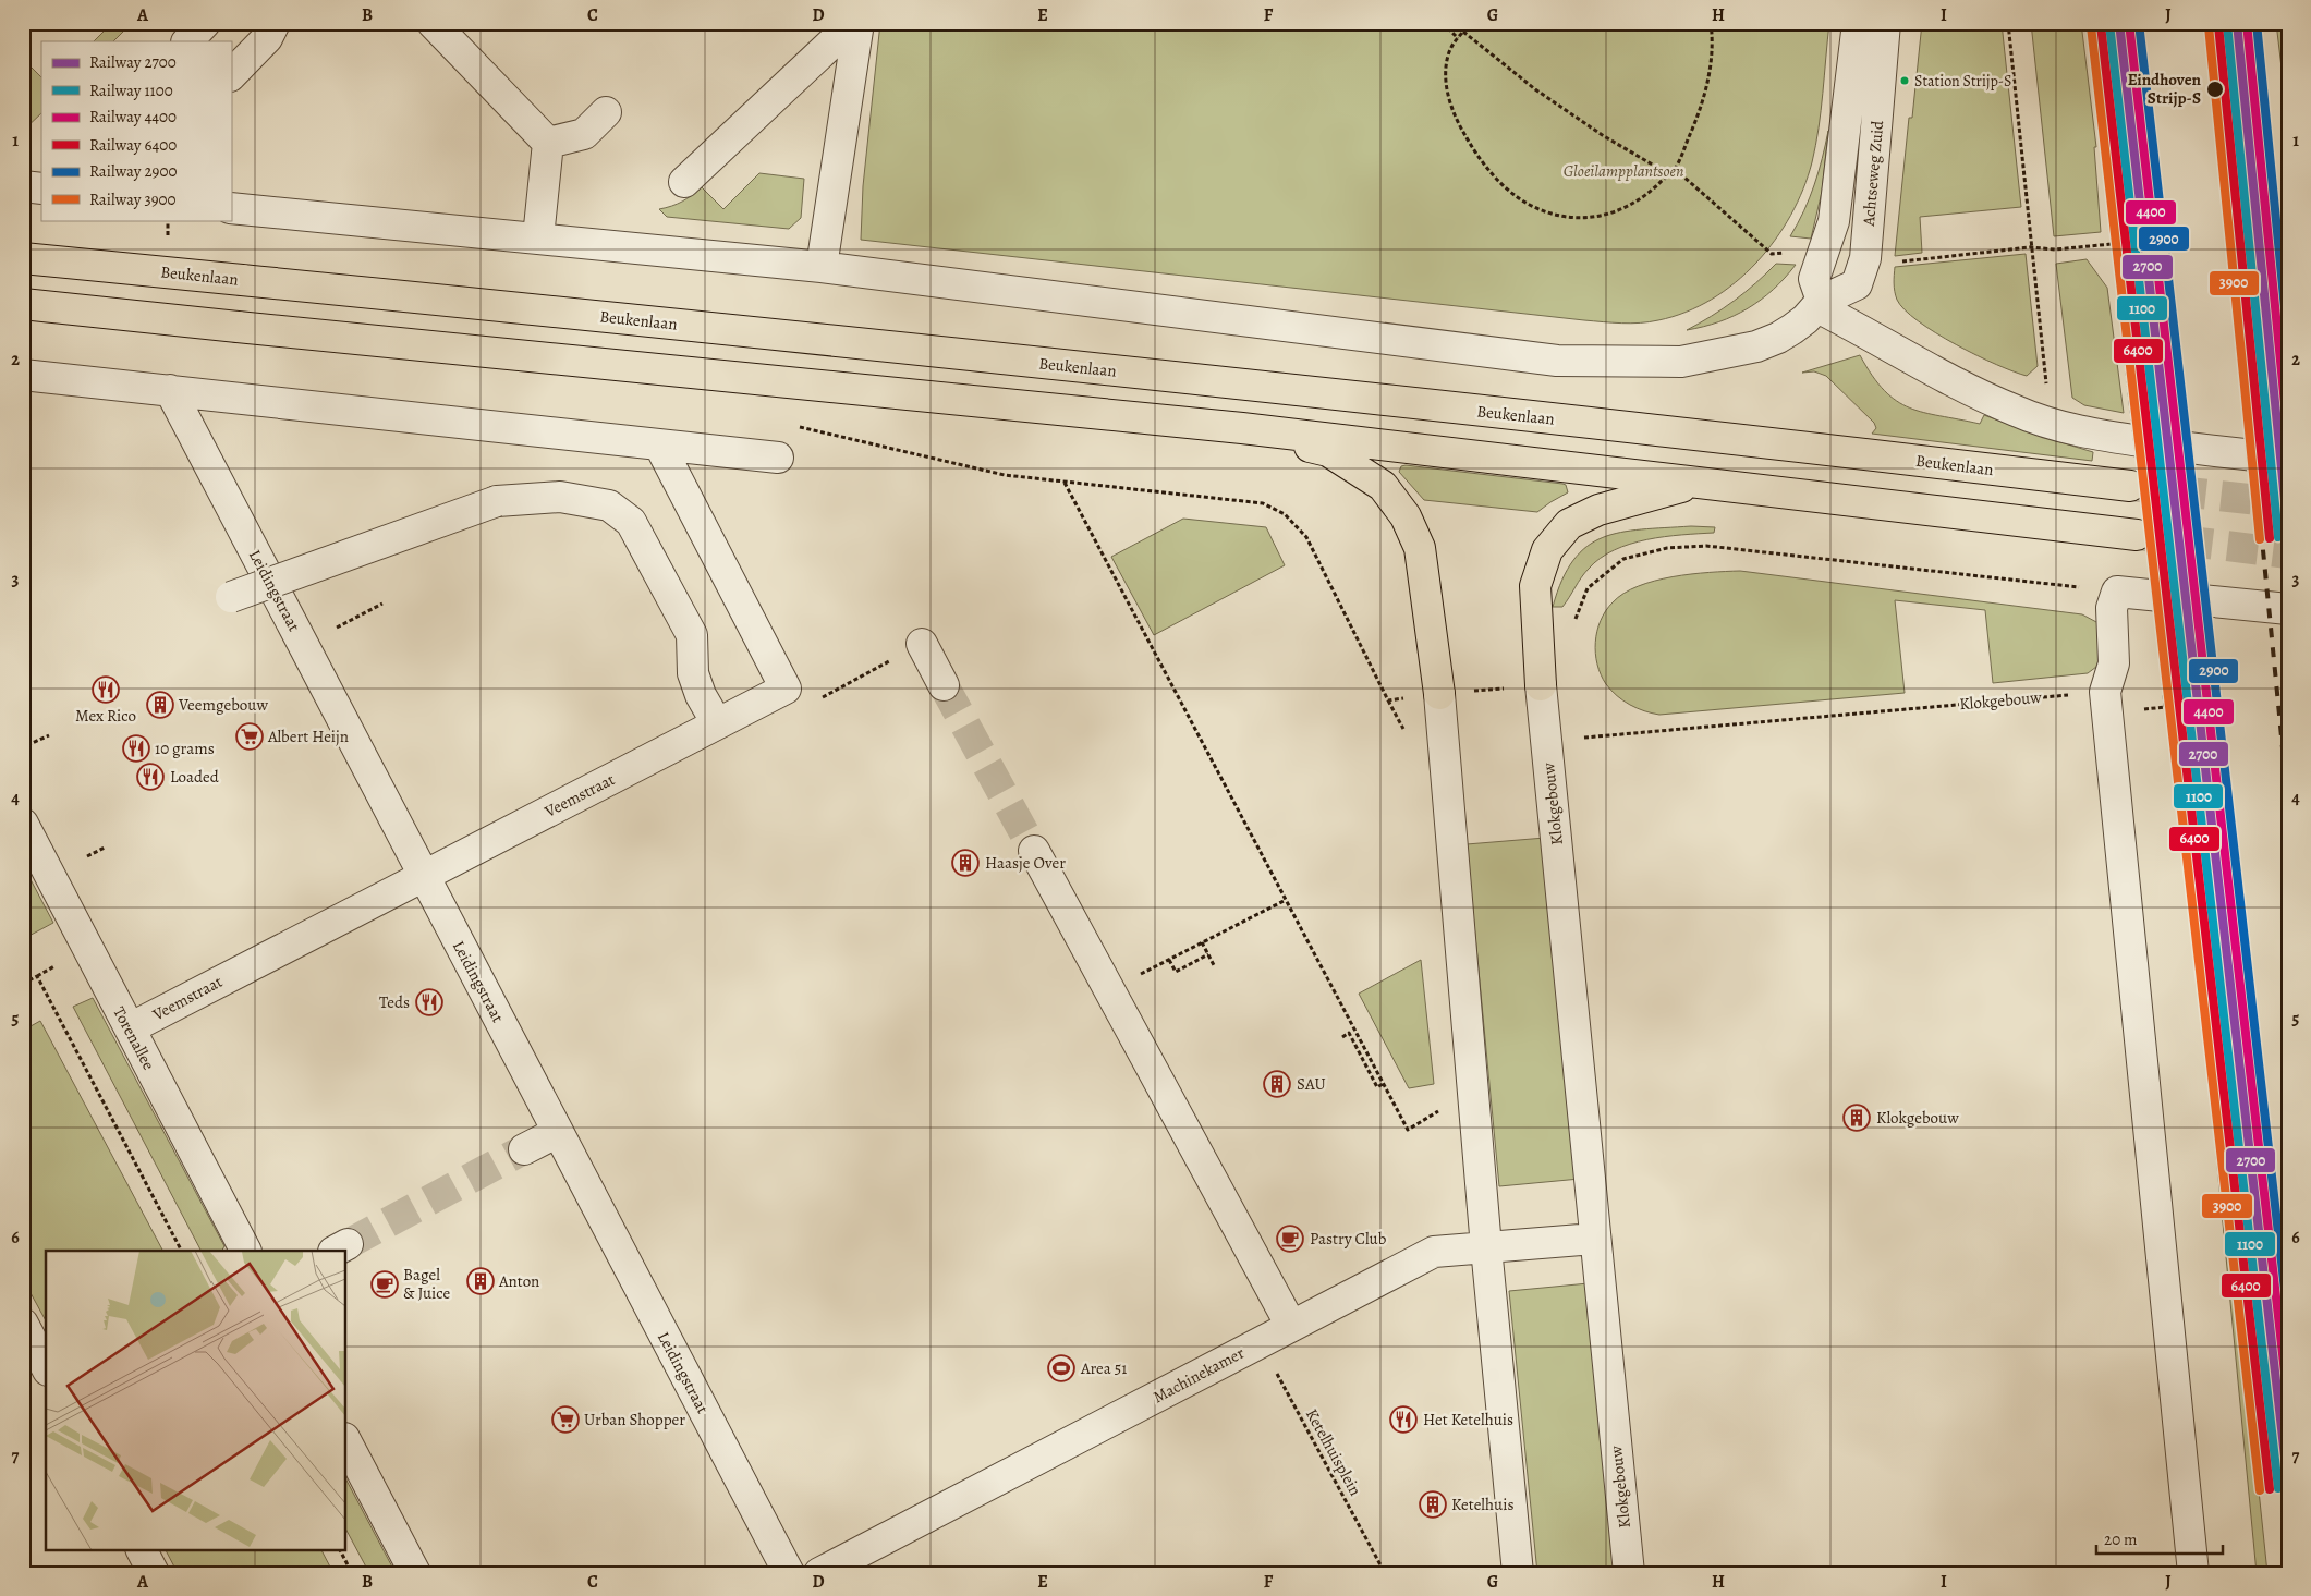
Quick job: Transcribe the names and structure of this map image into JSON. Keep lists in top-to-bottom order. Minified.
{"streets":{"main road":["Beukenlaan"],"street":["Achtseweg Zuid","Leidingstraat","Klokgebouw","Veemstraat","Torenallee","Machinekamer"],"path":["Ketelhuisplein"]},"crossings":[["Leidingstraat","Veemstraat"],["Klokgebouw","Machinekamer"],["Veemstraat","Torenallee"],["Machinekamer","Ketelhuisplein"]],"parks":["Gloeilampplantsoen"],"places":{"other":["Station Strijp-S","Eindhoven Strijp-S"],"restaurant":["Mex Rico","10 grams","Loaded","Teds","Het Ketelhuis"],"building":["Veemgebouw","Haasje Over","SAU","Klokgebouw","Anton","Ketelhuis"],"supermarket":["Albert Heijn","Urban Shopper"],"cafe":["Pastry Club","Bagel & Juice"],"sports":["Area 51"]},"lines":["rail line 2700","rail line 4400","rail line 2900","rail line 1100","rail line 6400","rail line 3900"],"legend":["Railway 2700","Railway 1100","Railway 4400","Railway 6400","Railway 2900","Railway 3900"],"scale_bar":"20 m","grid":{"columns":["A","B","C","D","E","F","G","H","I","J"],"rows":["1","2","3","4","5","6","7"]}}
